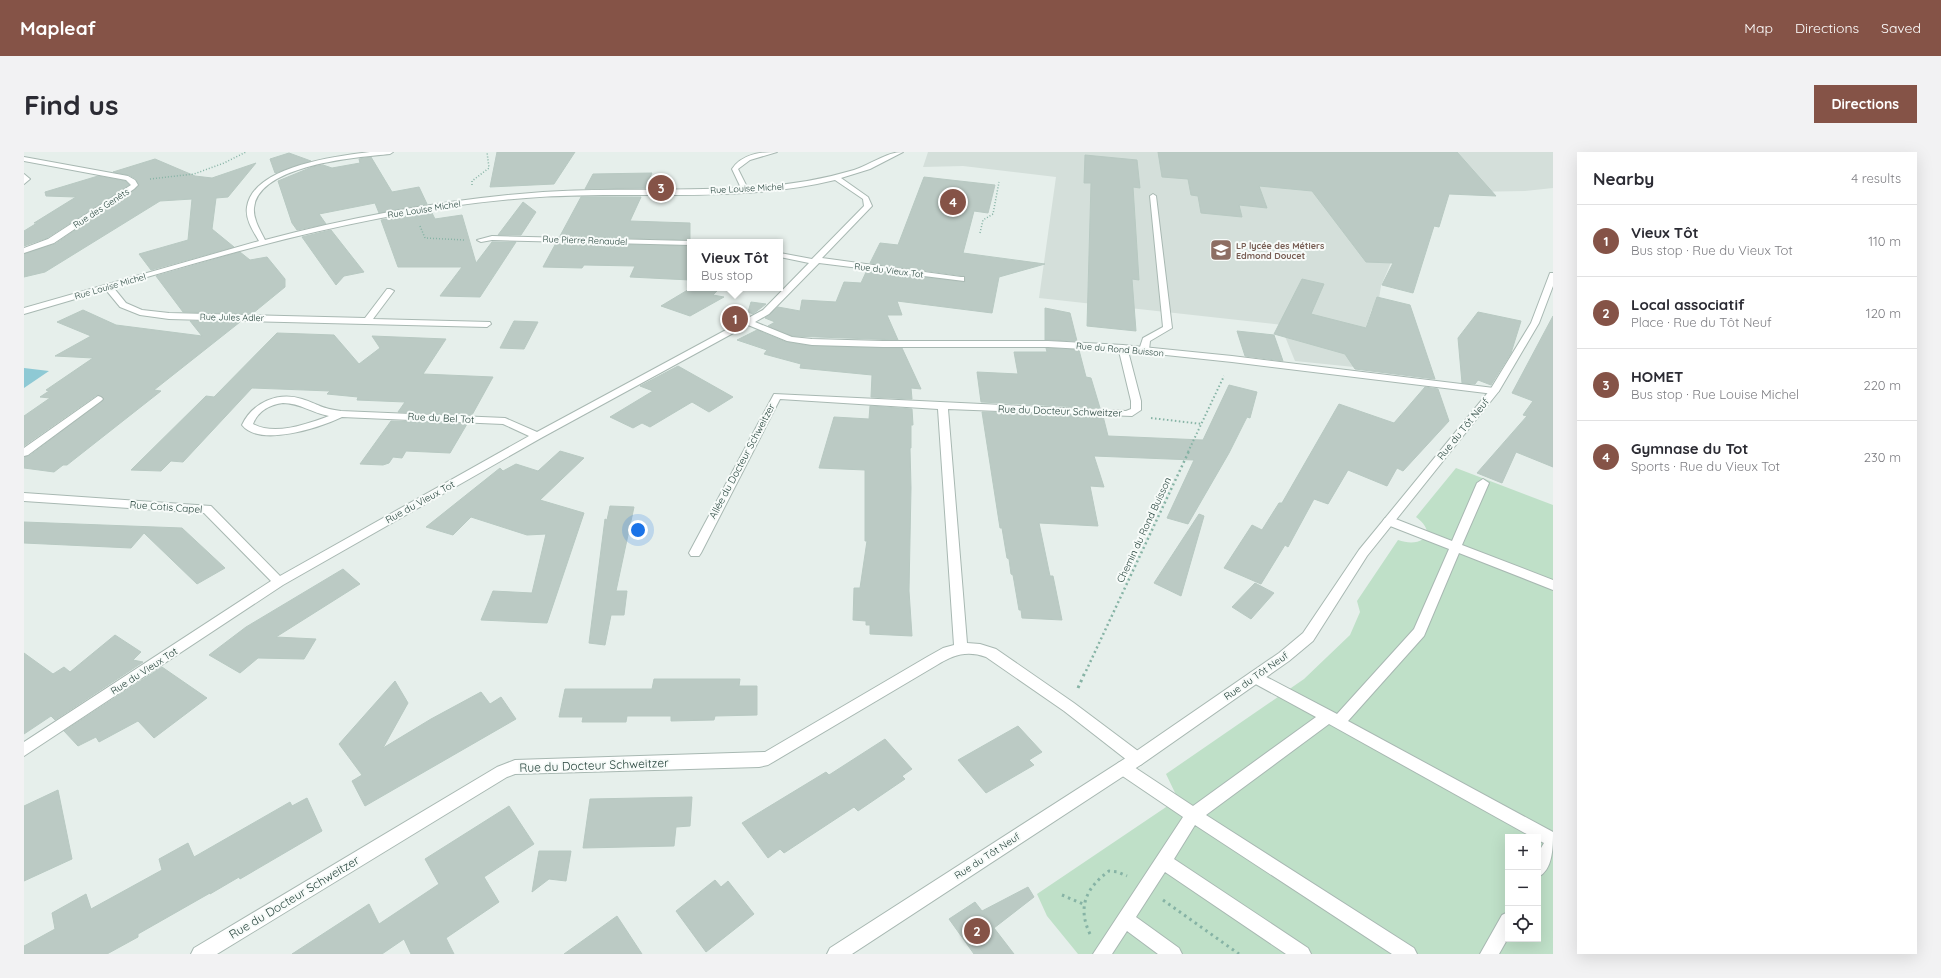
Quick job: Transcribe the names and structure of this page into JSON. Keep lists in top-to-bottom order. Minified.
{"streets":{"street":["Rue Louise Michel","Rue des Genêts","Rue Pierre Renaudel","Rue du Vieux Tot","Rue Jules Adler","Rue du Rond Buisson","Rue du Docteur Schweitzer","Rue du Bel Tot","Rue du Tôt Neuf","Allée du Docteur Schweitzer","Rue Cotis Capel"],"path":["Chemin du Rond Buisson"]},"crossings":[["Rue Louise Michel","Rue du Vieux Tot"],["Rue Louise Michel","Rue Jules Adler"],["Rue du Vieux Tot","Rue du Rond Buisson"],["Rue du Vieux Tot","Rue du Bel Tot"],["Rue du Vieux Tot","Rue Cotis Capel"],["Rue du Rond Buisson","Rue du Docteur Schweitzer"],["Rue du Rond Buisson","Rue du Tôt Neuf"],["Rue du Rond Buisson","Chemin du Rond Buisson"],["Rue du Docteur Schweitzer","Rue du Tôt Neuf"],["Rue du Docteur Schweitzer","Allée du Docteur Schweitzer"],["Rue du Docteur Schweitzer","Chemin du Rond Buisson"]],"places":{"school or university":["LP lycée des Métiers Edmond Doucet"]},"page":{"header":"Mapleaf","nav":["Map","Directions","Saved"],"buttons":"Directions","title":"Find us","heading":["Nearby","4 results"],"pins":["3","4","1","2"],"list":[{"mark":"1","name":"Vieux Tôt","note":"Bus stop · Rue du Vieux Tot","value":"110 m"},{"mark":"2","name":"Local associatif","note":"Place · Rue du Tôt Neuf","value":"120 m"},{"mark":"3","name":"HOMET","note":"Bus stop · Rue Louise Michel","value":"220 m"},{"mark":"4","name":"Gymnase du Tot","note":"Sports · Rue du Vieux Tot","value":"230 m"}],"popup":["Vieux Tôt","Bus stop"],"map_buttons":["+","−"]}}
